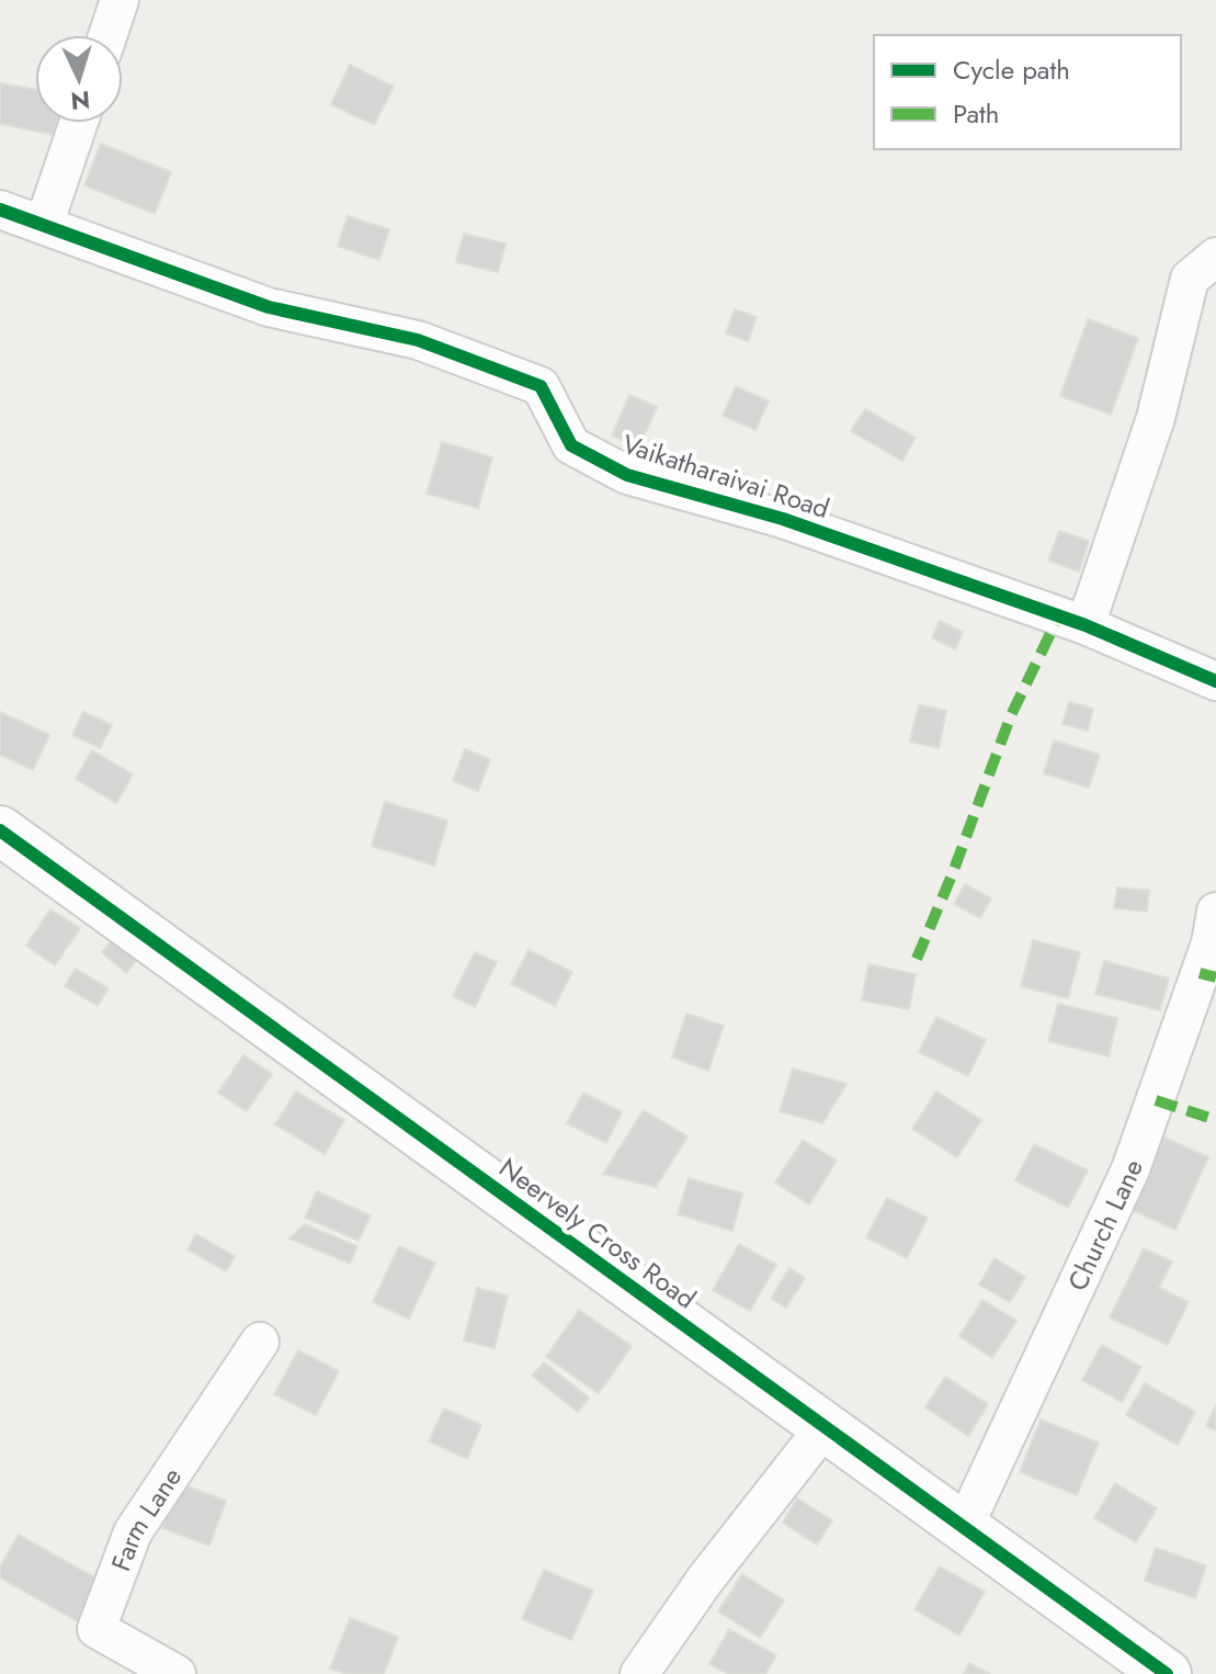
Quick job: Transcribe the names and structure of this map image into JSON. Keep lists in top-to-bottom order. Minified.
{"streets":{"street":["Vaikatharaivai Road","Church Lane","Neervely Cross Road","Farm Lane"]},"crossings":[["Church Lane","Neervely Cross Road"]],"legend":["Cycle path","Path"],"north":"bottom"}
